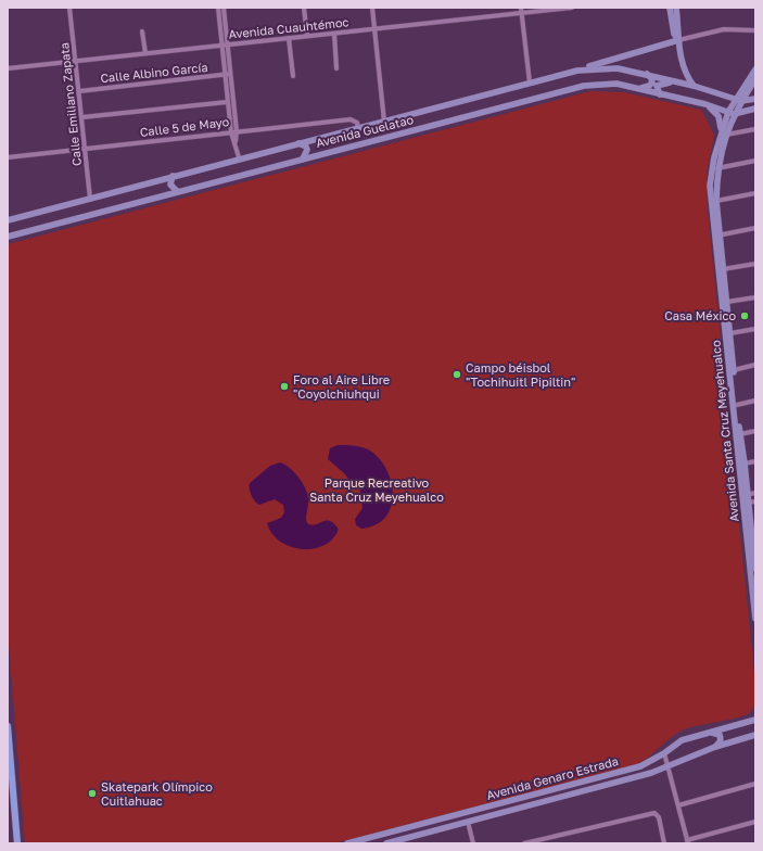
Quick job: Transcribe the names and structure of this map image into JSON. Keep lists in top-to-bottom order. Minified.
{"streets":{"street":["Avenida Cuauhtémoc","Calle Albino García","Calle Emiliano Zapata","Calle 5 de Mayo","Avenida Guelatao","Avenida Santa Cruz Meyehualco","Avenida Genaro Estrada"]},"crossings":[["Avenida Cuauhtémoc","Calle Emiliano Zapata"],["Calle Albino García","Calle Emiliano Zapata"],["Calle Emiliano Zapata","Calle 5 de Mayo"],["Calle Emiliano Zapata","Avenida Guelatao"],["Calle 5 de Mayo","Avenida Guelatao"],["Avenida Guelatao","Avenida Santa Cruz Meyehualco"]],"parks":["Parque Recreativo Santa Cruz Meyehualco"],"places":["Casa México","Campo béisbol \"Tochihuitl Pipiltin\"","Foro al Aire Libre \"Coyolchiuhqui","Skatepark Olímpico Cuitlahuac"]}
